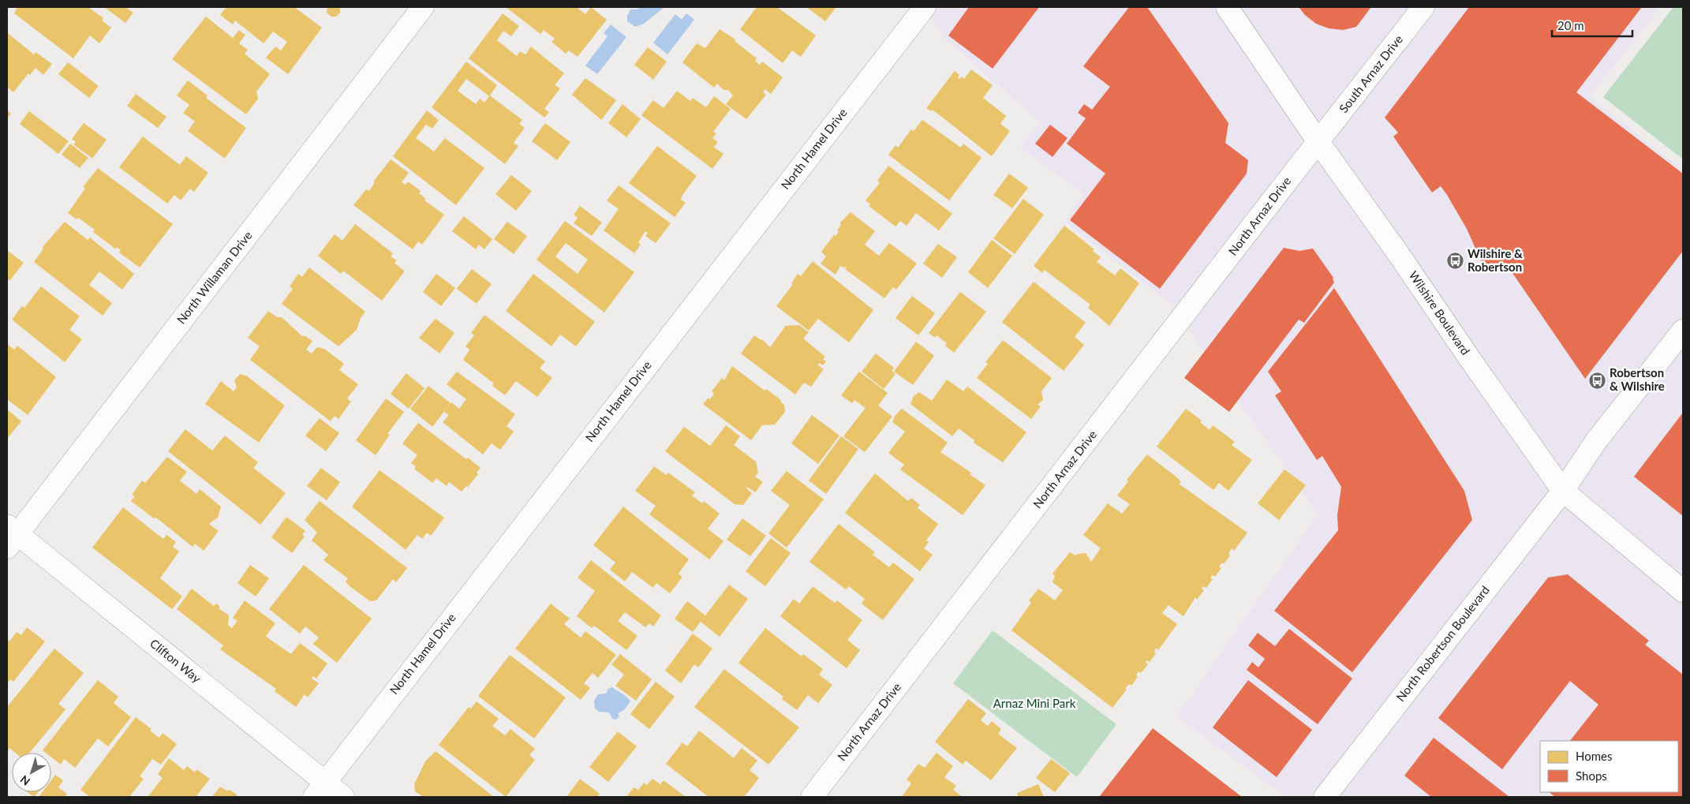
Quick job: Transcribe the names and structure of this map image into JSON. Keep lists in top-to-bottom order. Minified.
{"streets":{"street":["South Arnaz Drive","North Hamel Drive","North Arnaz Drive","North Willaman Drive","Wilshire Boulevard","North Robertson Boulevard","Clifton Way"]},"crossings":[["South Arnaz Drive","North Arnaz Drive"],["South Arnaz Drive","Wilshire Boulevard"],["North Hamel Drive","Clifton Way"],["North Arnaz Drive","Wilshire Boulevard"],["North Willaman Drive","Clifton Way"],["Wilshire Boulevard","North Robertson Boulevard"]],"parks":["Arnaz Mini Park"],"places":{"bus stop":["Wilshire & Robertson","Robertson & Wilshire"]},"legend":["Homes","Shops"],"scale_bar":"20 m","north":"bottom left"}
